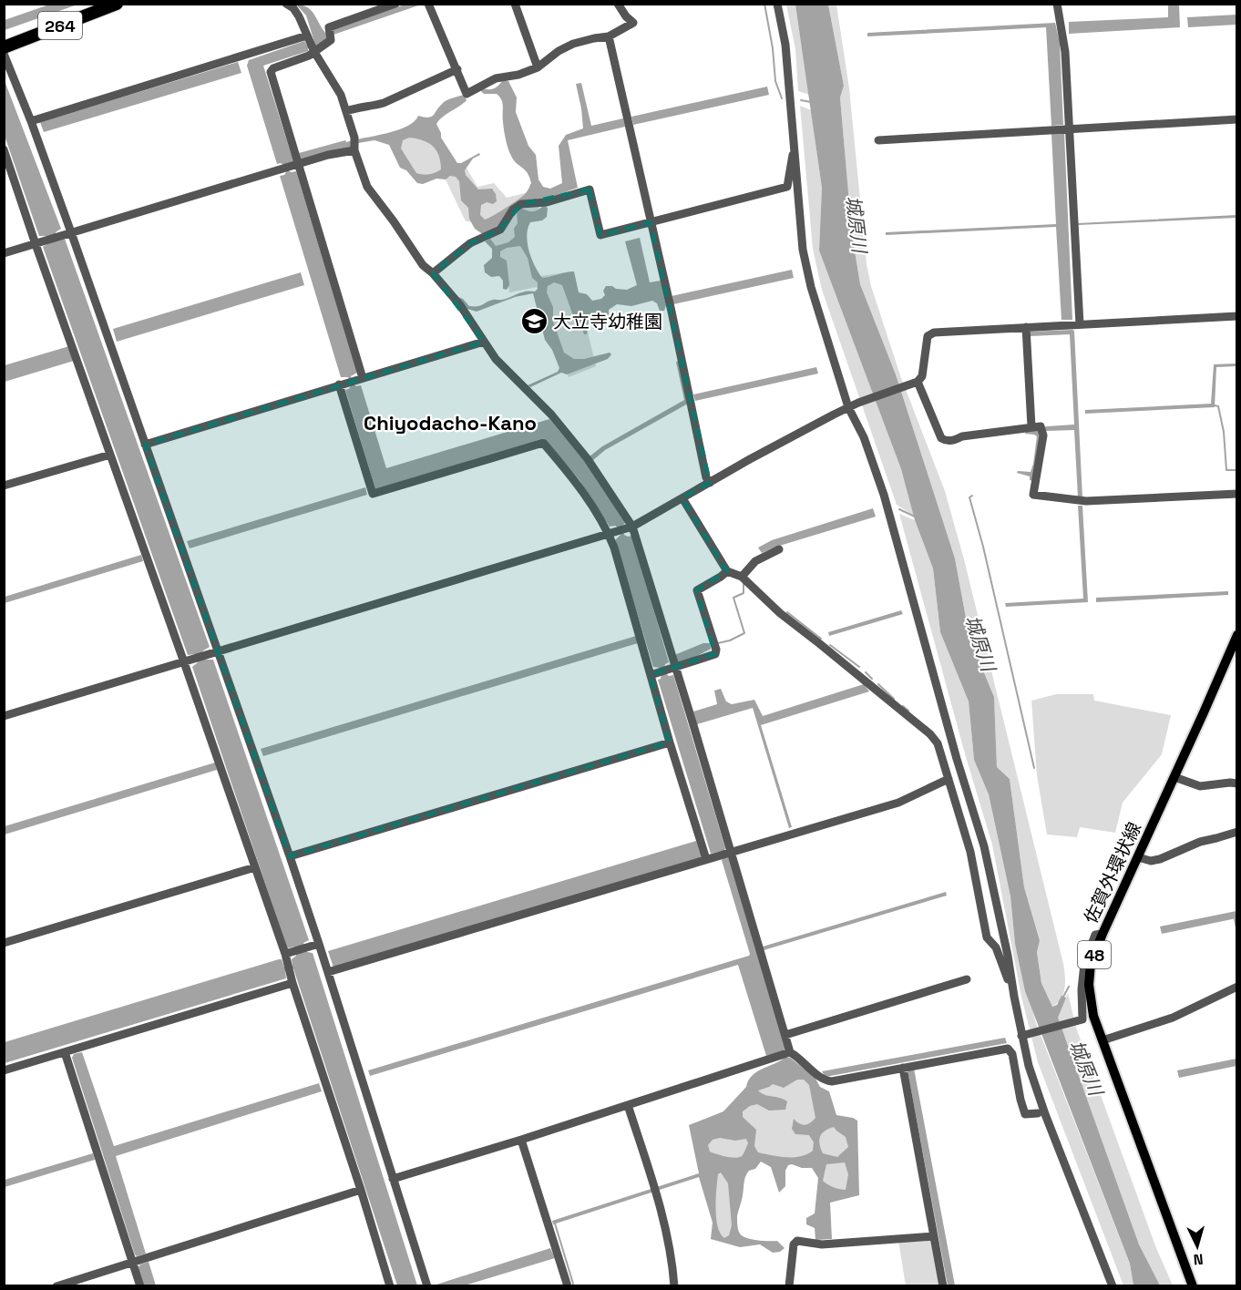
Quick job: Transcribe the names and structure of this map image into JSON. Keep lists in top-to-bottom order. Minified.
{"streets":{"highway":["264"],"main road":["佐賀外環状線","48"]},"districts":["Chiyodacho-Kano"],"water":["城原川"],"places":{"school or university":["大立寺幼稚園"]},"north":"bottom"}
